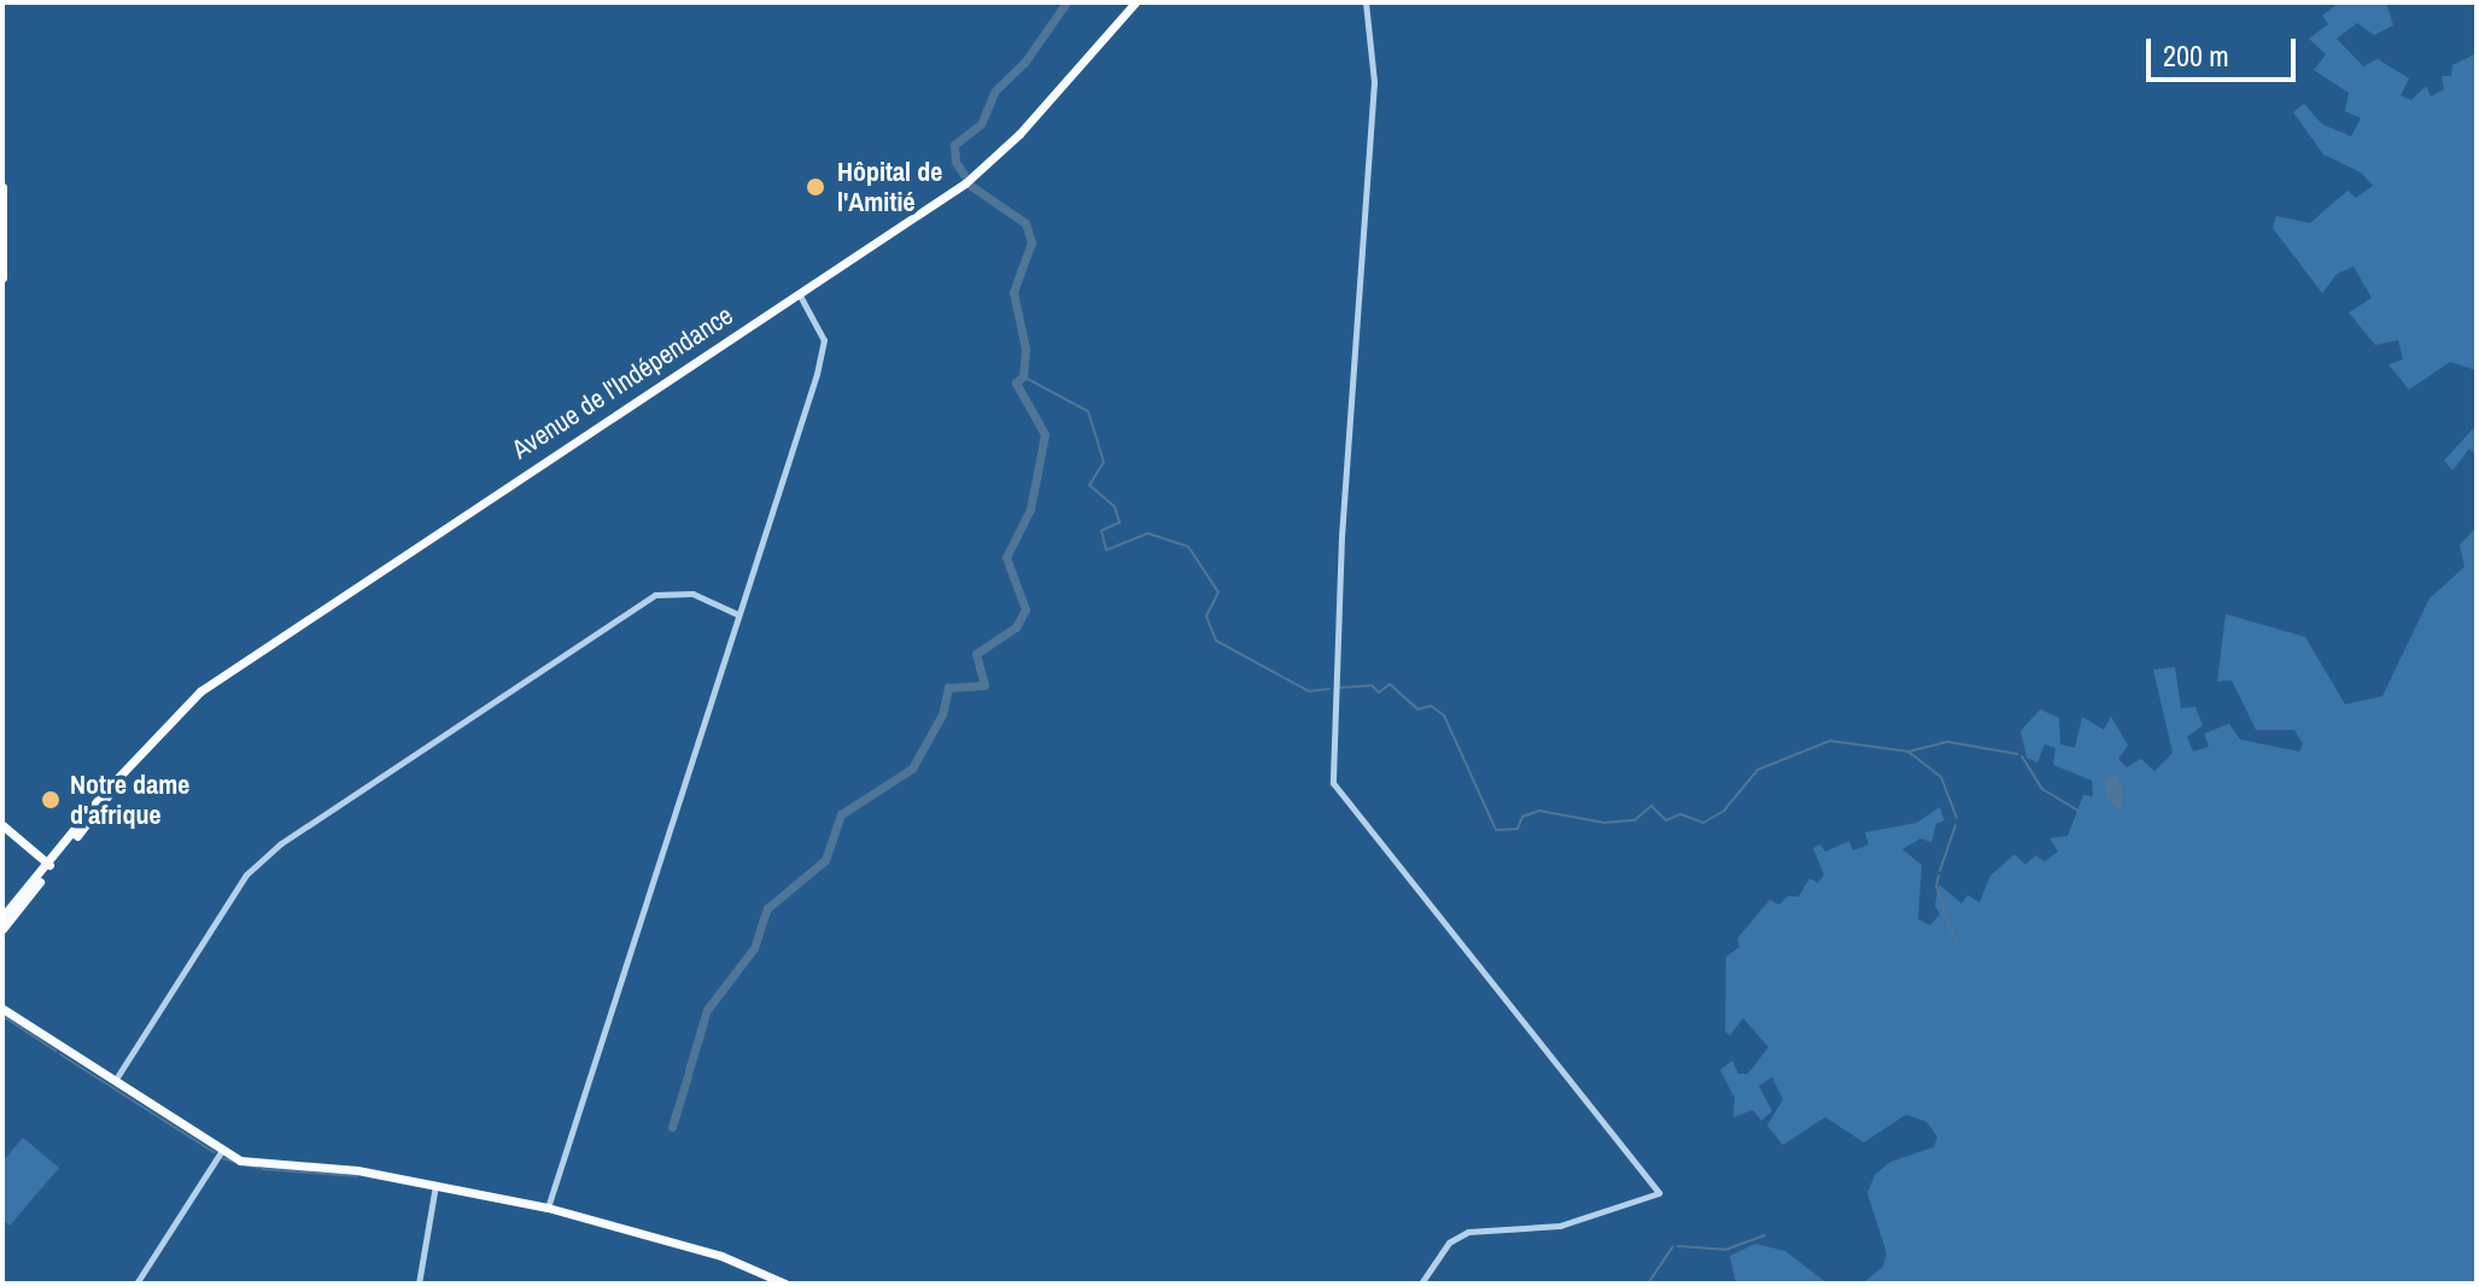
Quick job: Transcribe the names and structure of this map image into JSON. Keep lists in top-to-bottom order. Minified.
{"streets":{"main road":["Avenue de l'Indépendance"]},"places":["Hôpital de l'Amitié","Notre dame d'afrique"],"scale_bar":"200 m"}
